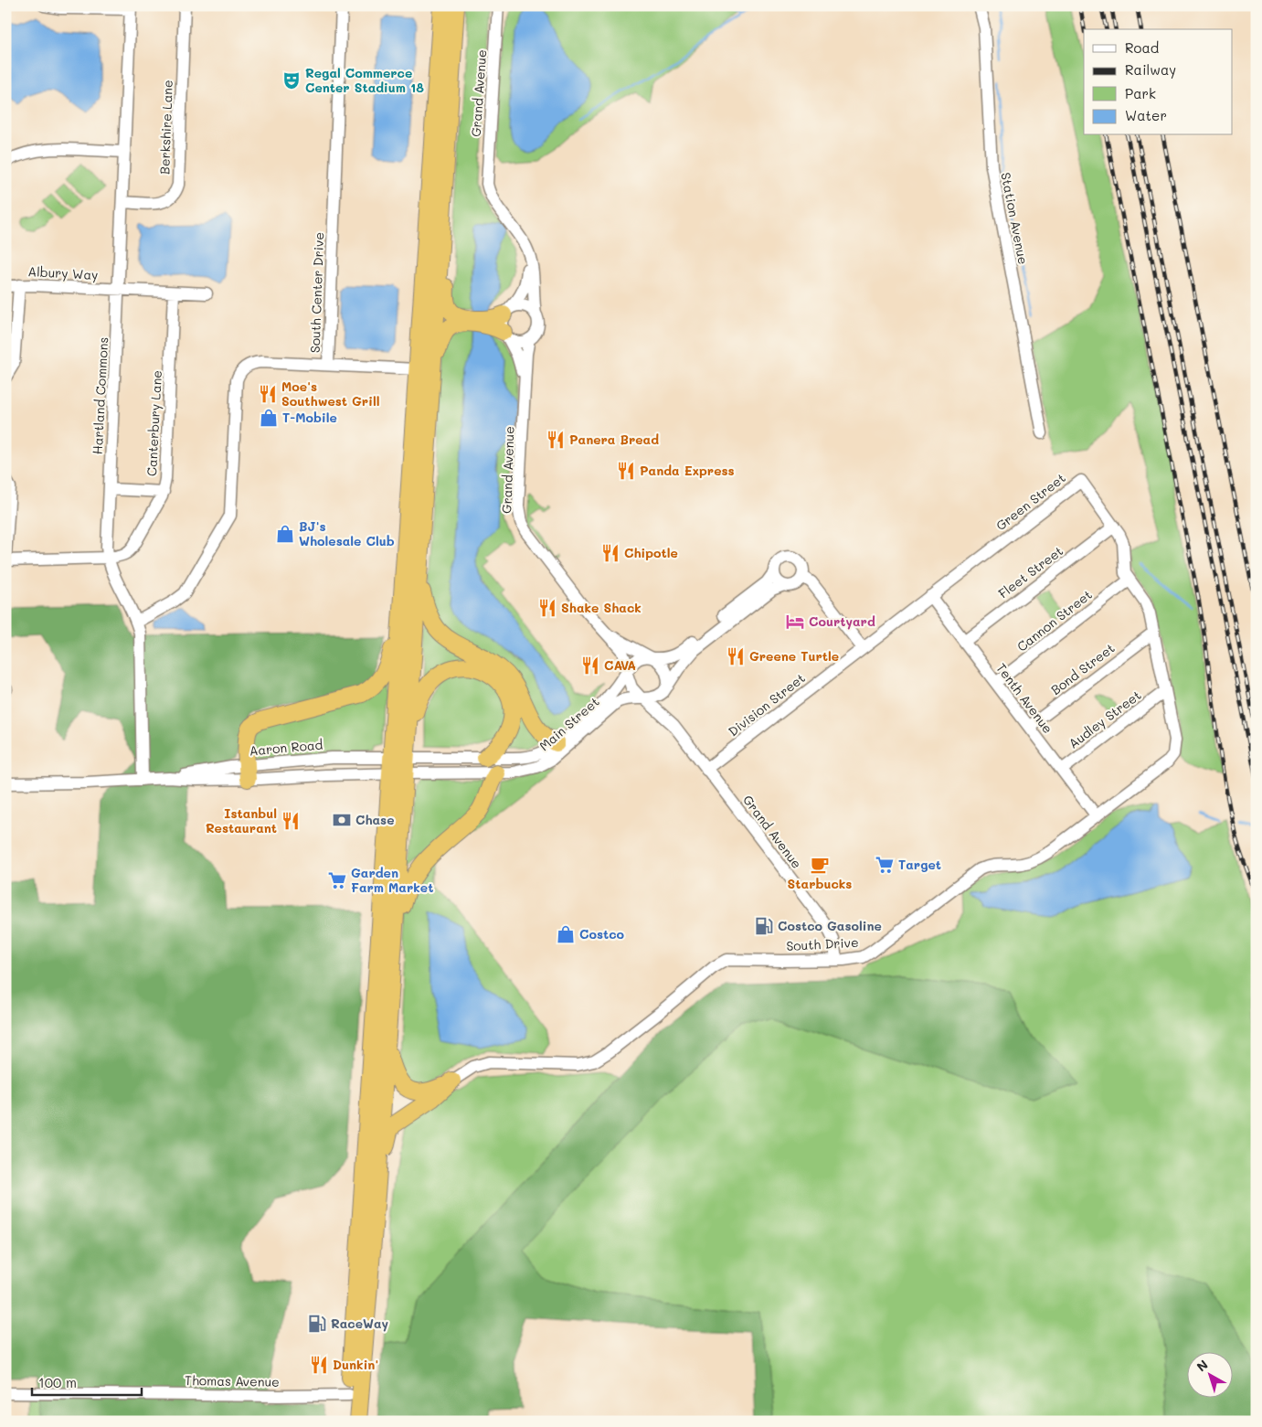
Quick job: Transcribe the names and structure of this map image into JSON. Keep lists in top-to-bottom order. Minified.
{"streets":{"street":["Grand Avenue","Berkshire Lane","Station Avenue","Albury Way","South Center Drive","Hartland Commons","Canterbury Lane","Green Street","Fleet Street","Cannon Street","Bond Street","Tenth Avenue","Division Street","Audley Street","Main Street","Aaron Road","South Drive","Thomas Avenue"]},"crossings":[["Grand Avenue","Division Street"],["Grand Avenue","Main Street"],["Grand Avenue","South Drive"],["Berkshire Lane","Hartland Commons"],["Albury Way","Hartland Commons"],["Albury Way","Canterbury Lane"],["South Center Drive","Hartland Commons"],["Hartland Commons","Canterbury Lane"],["Hartland Commons","Aaron Road"],["Green Street","Fleet Street"],["Green Street","Cannon Street"],["Green Street","Bond Street"],["Green Street","Tenth Avenue"],["Green Street","Division Street"],["Green Street","Audley Street"],["Green Street","South Drive"],["Fleet Street","Tenth Avenue"],["Cannon Street","Tenth Avenue"],["Bond Street","Tenth Avenue"],["Tenth Avenue","Division Street"],["Tenth Avenue","Audley Street"],["Tenth Avenue","South Drive"],["Main Street","Aaron Road"]],"places":{"theatre":["Regal Commerce Center Stadium 18"],"restaurant":["Moe's Southwest Grill","Panera Bread","Panda Express","Chipotle","Shake Shack","Greene Turtle","CAVA","Istanbul Restaurant","Dunkin'"],"shop":["T-Mobile","BJ's Wholesale Club","Costco"],"hotel":["Courtyard"],"bank":["Chase"],"cafe":["Starbucks"],"supermarket":["Target","Garden Farm Market"],"fuel station":["Costco Gasoline","RaceWay"]},"legend":["Road","Railway","Park","Water"],"scale_bar":"100 m","north":"top left"}
